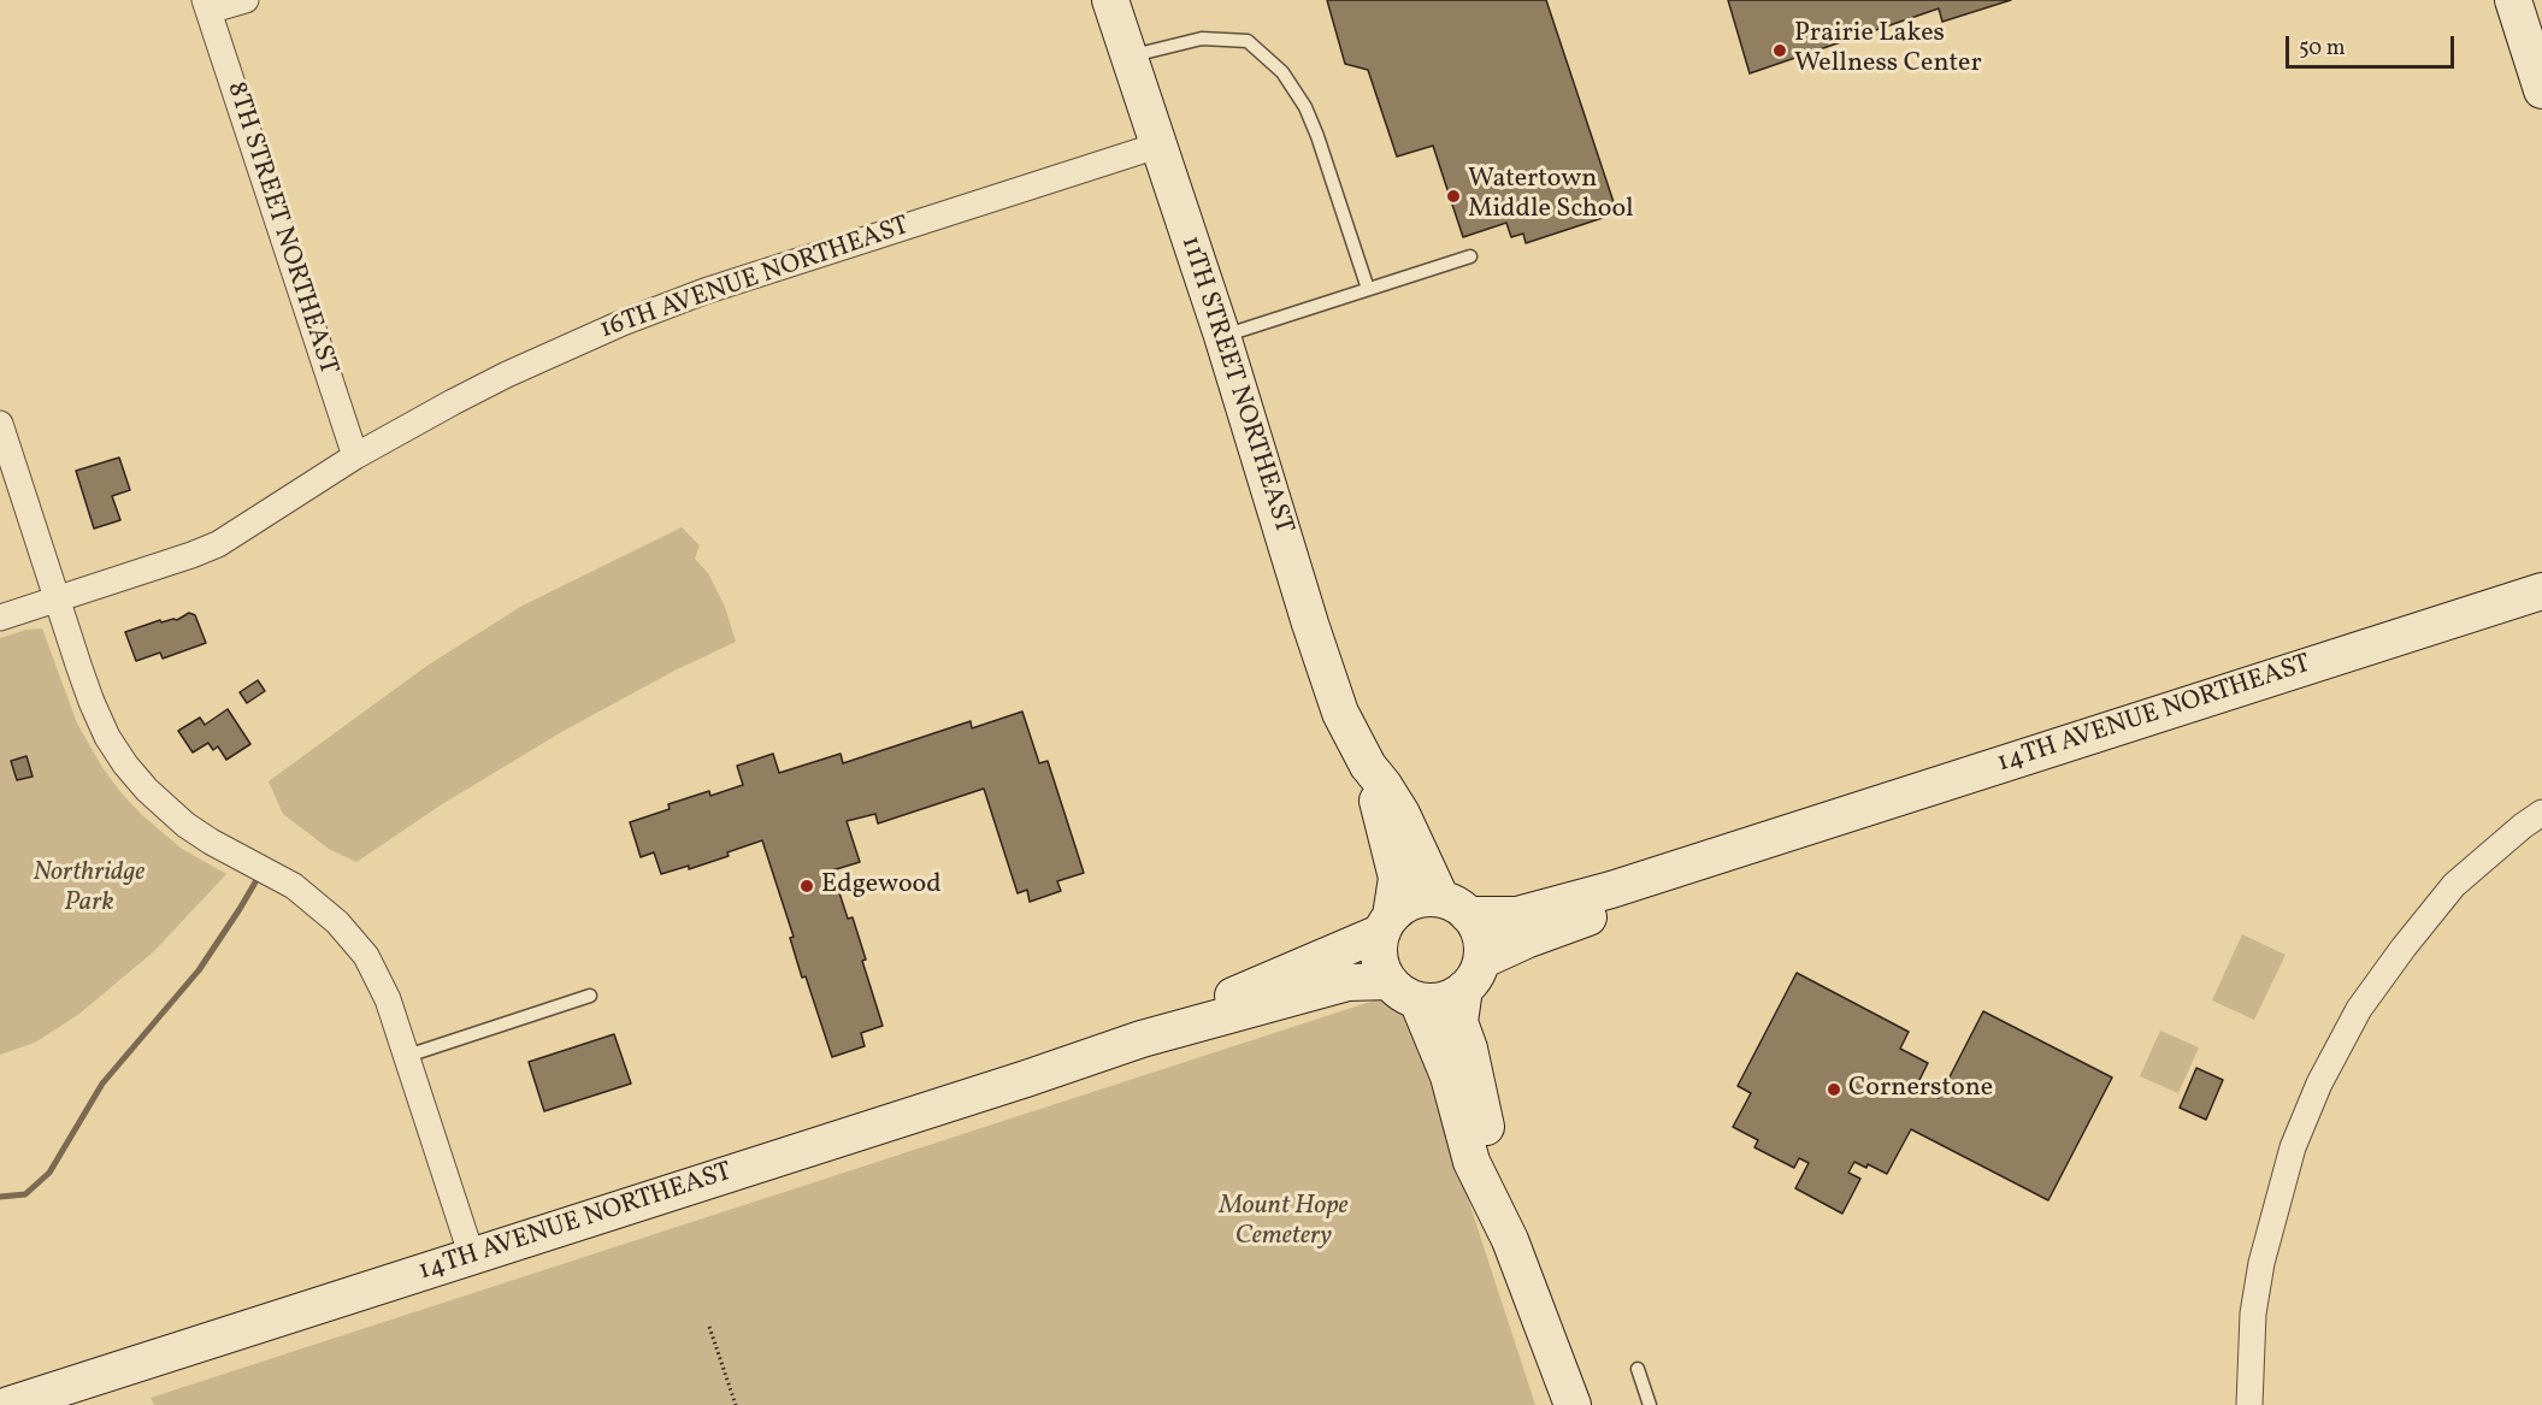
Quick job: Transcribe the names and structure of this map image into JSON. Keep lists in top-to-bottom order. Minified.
{"streets":{"main road":["11TH STREET NORTHEAST","14TH AVENUE NORTHEAST"],"street":["8TH STREET NORTHEAST","16TH AVENUE NORTHEAST"]},"crossings":[["8TH STREET NORTHEAST","16TH AVENUE NORTHEAST"],["16TH AVENUE NORTHEAST","11TH STREET NORTHEAST"],["11TH STREET NORTHEAST","14TH AVENUE NORTHEAST"]],"parks":["Northridge Park","Mount Hope Cemetery"],"places":["Prairie Lakes Wellness Center","Watertown Middle School","Edgewood","Cornerstone"],"scale_bar":"50 m"}
